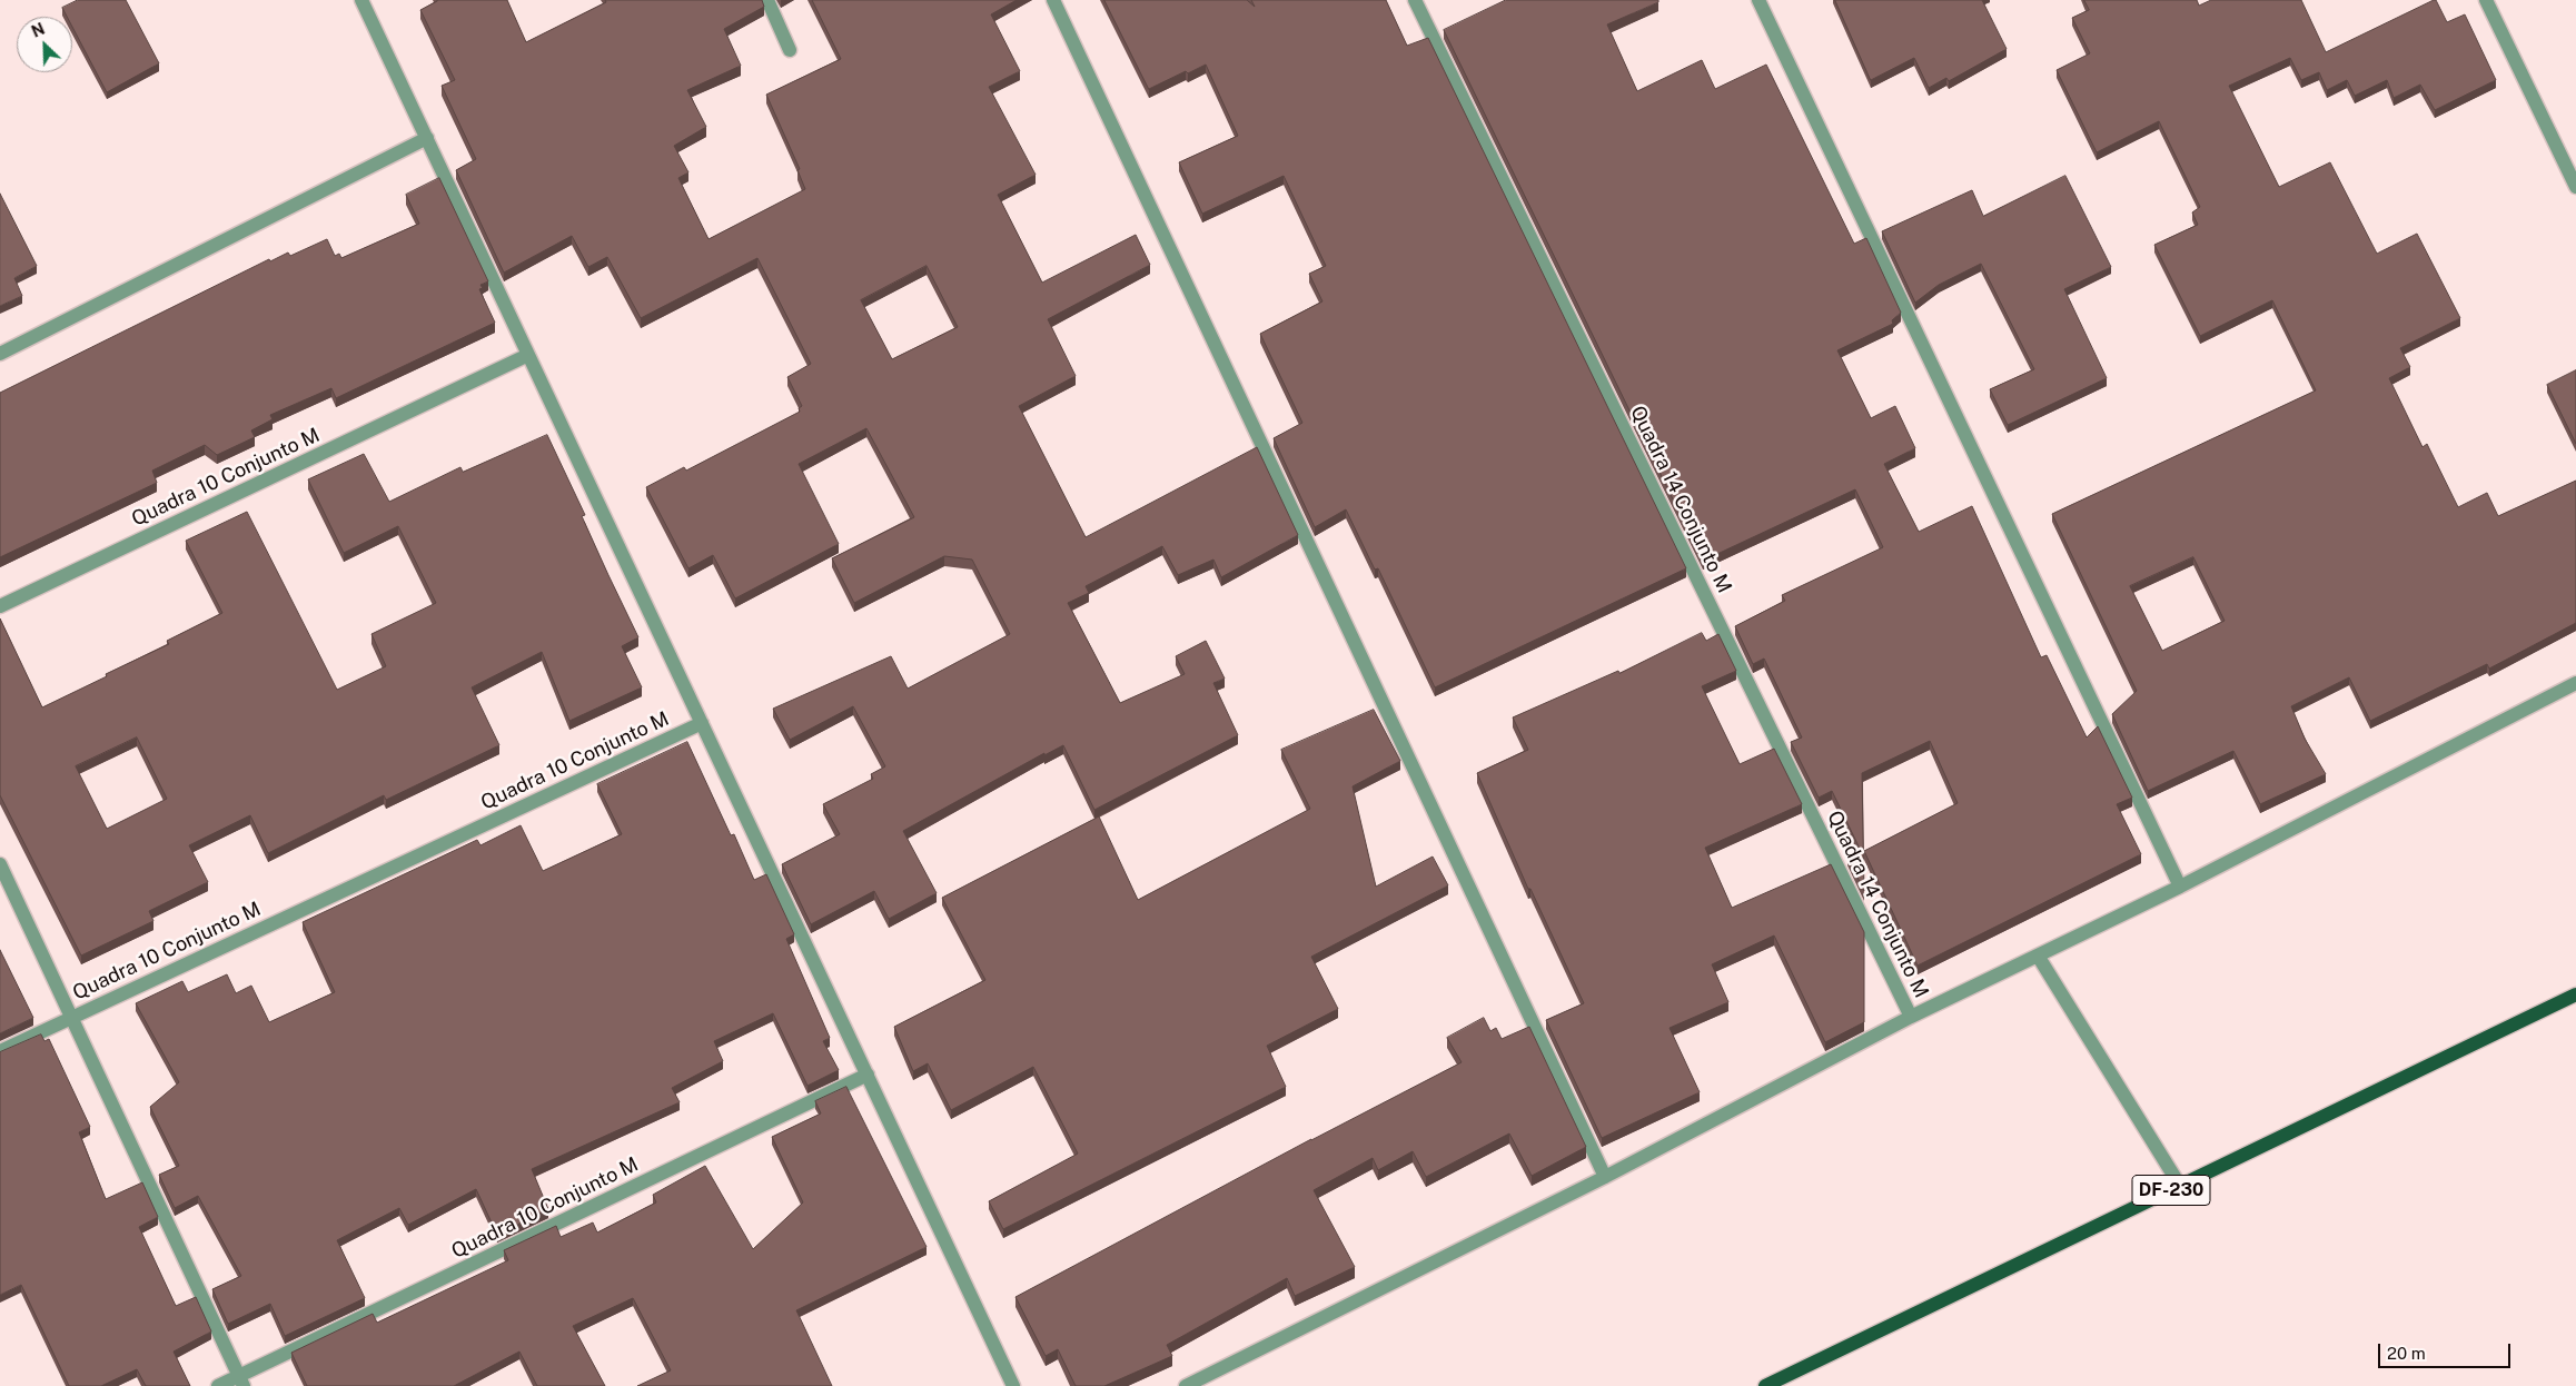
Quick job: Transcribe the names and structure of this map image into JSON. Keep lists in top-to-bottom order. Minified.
{"streets":{"main road":["DF-230"],"street":["Quadra 10 Conjunto M","Quadra 14 Conjunto M"]},"scale_bar":"20 m","north":"top left"}
